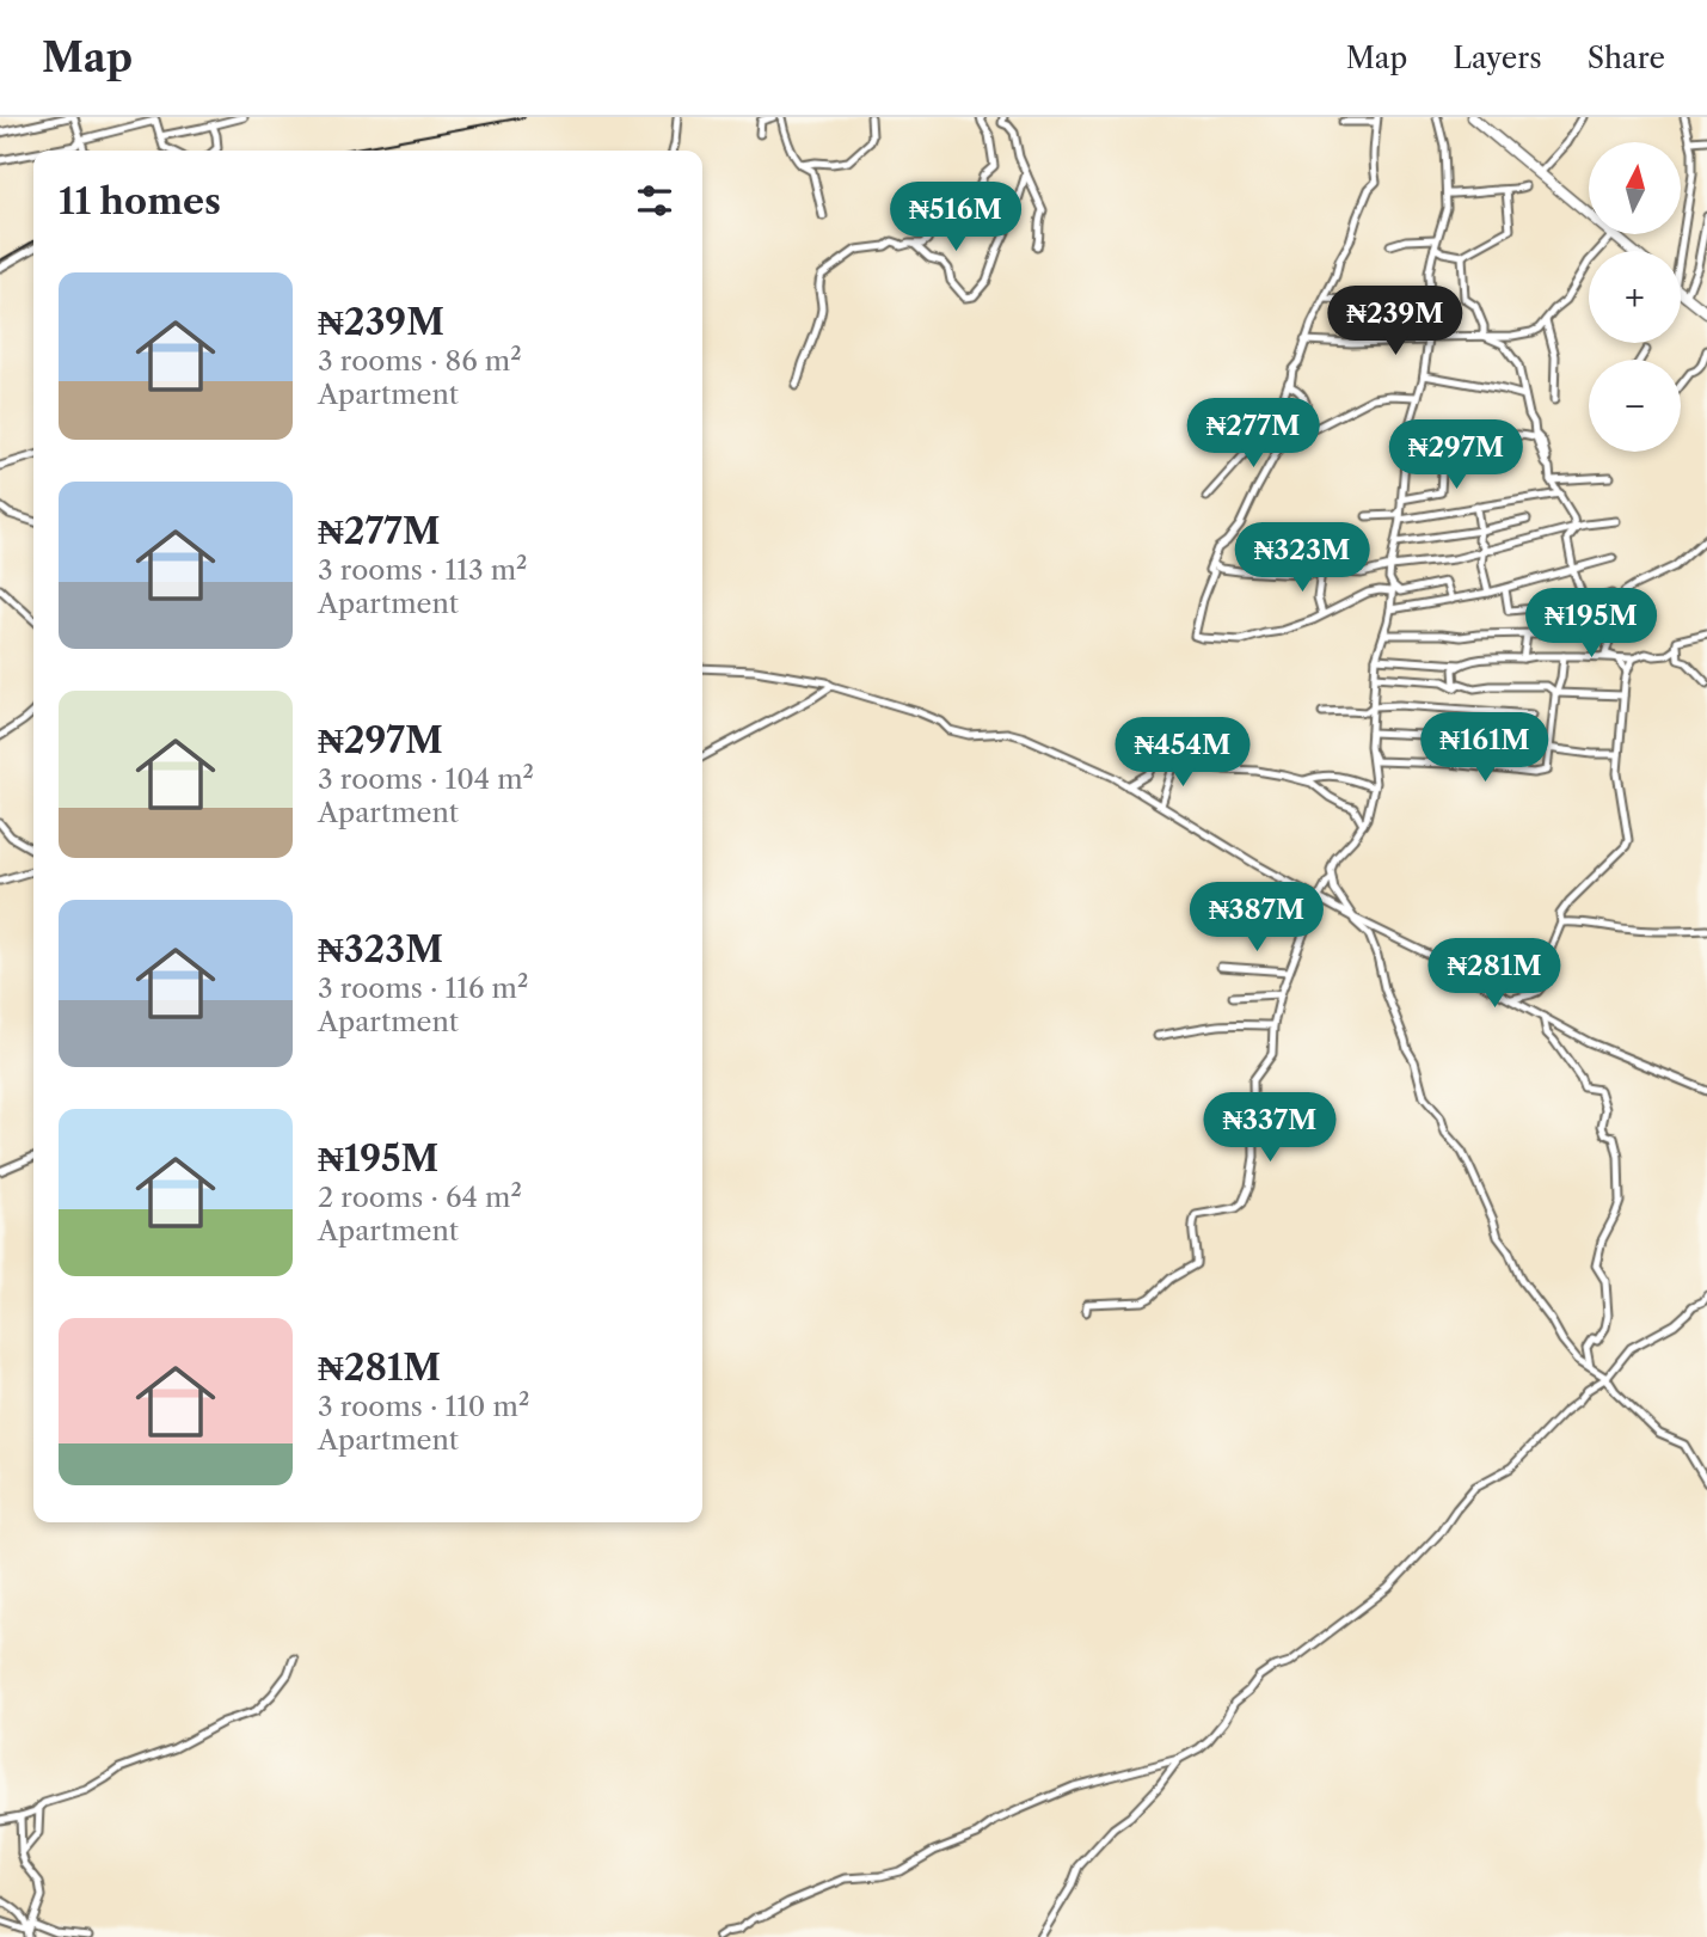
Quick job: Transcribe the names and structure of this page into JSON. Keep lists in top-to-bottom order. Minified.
{"north":"top","page":{"header":"Map","nav":["Map","Layers","Share"],"map_buttons":["+","−"],"heading":"11 homes","price":["₦516M","₦239M","₦277M","₦297M","₦323M","₦195M","₦161M","₦454M","₦387M","₦281M","₦337M"],"list":[{"name":"₦239M","note":"3 rooms · 86 m² · Apartment"},{"name":"₦277M","note":"3 rooms · 113 m² · Apartment"},{"name":"₦297M","note":"3 rooms · 104 m² · Apartment"},{"name":"₦323M","note":"3 rooms · 116 m² · Apartment"},{"name":"₦195M","note":"2 rooms · 64 m² · Apartment"},{"name":"₦281M","note":"3 rooms · 110 m² · Apartment"}]}}
